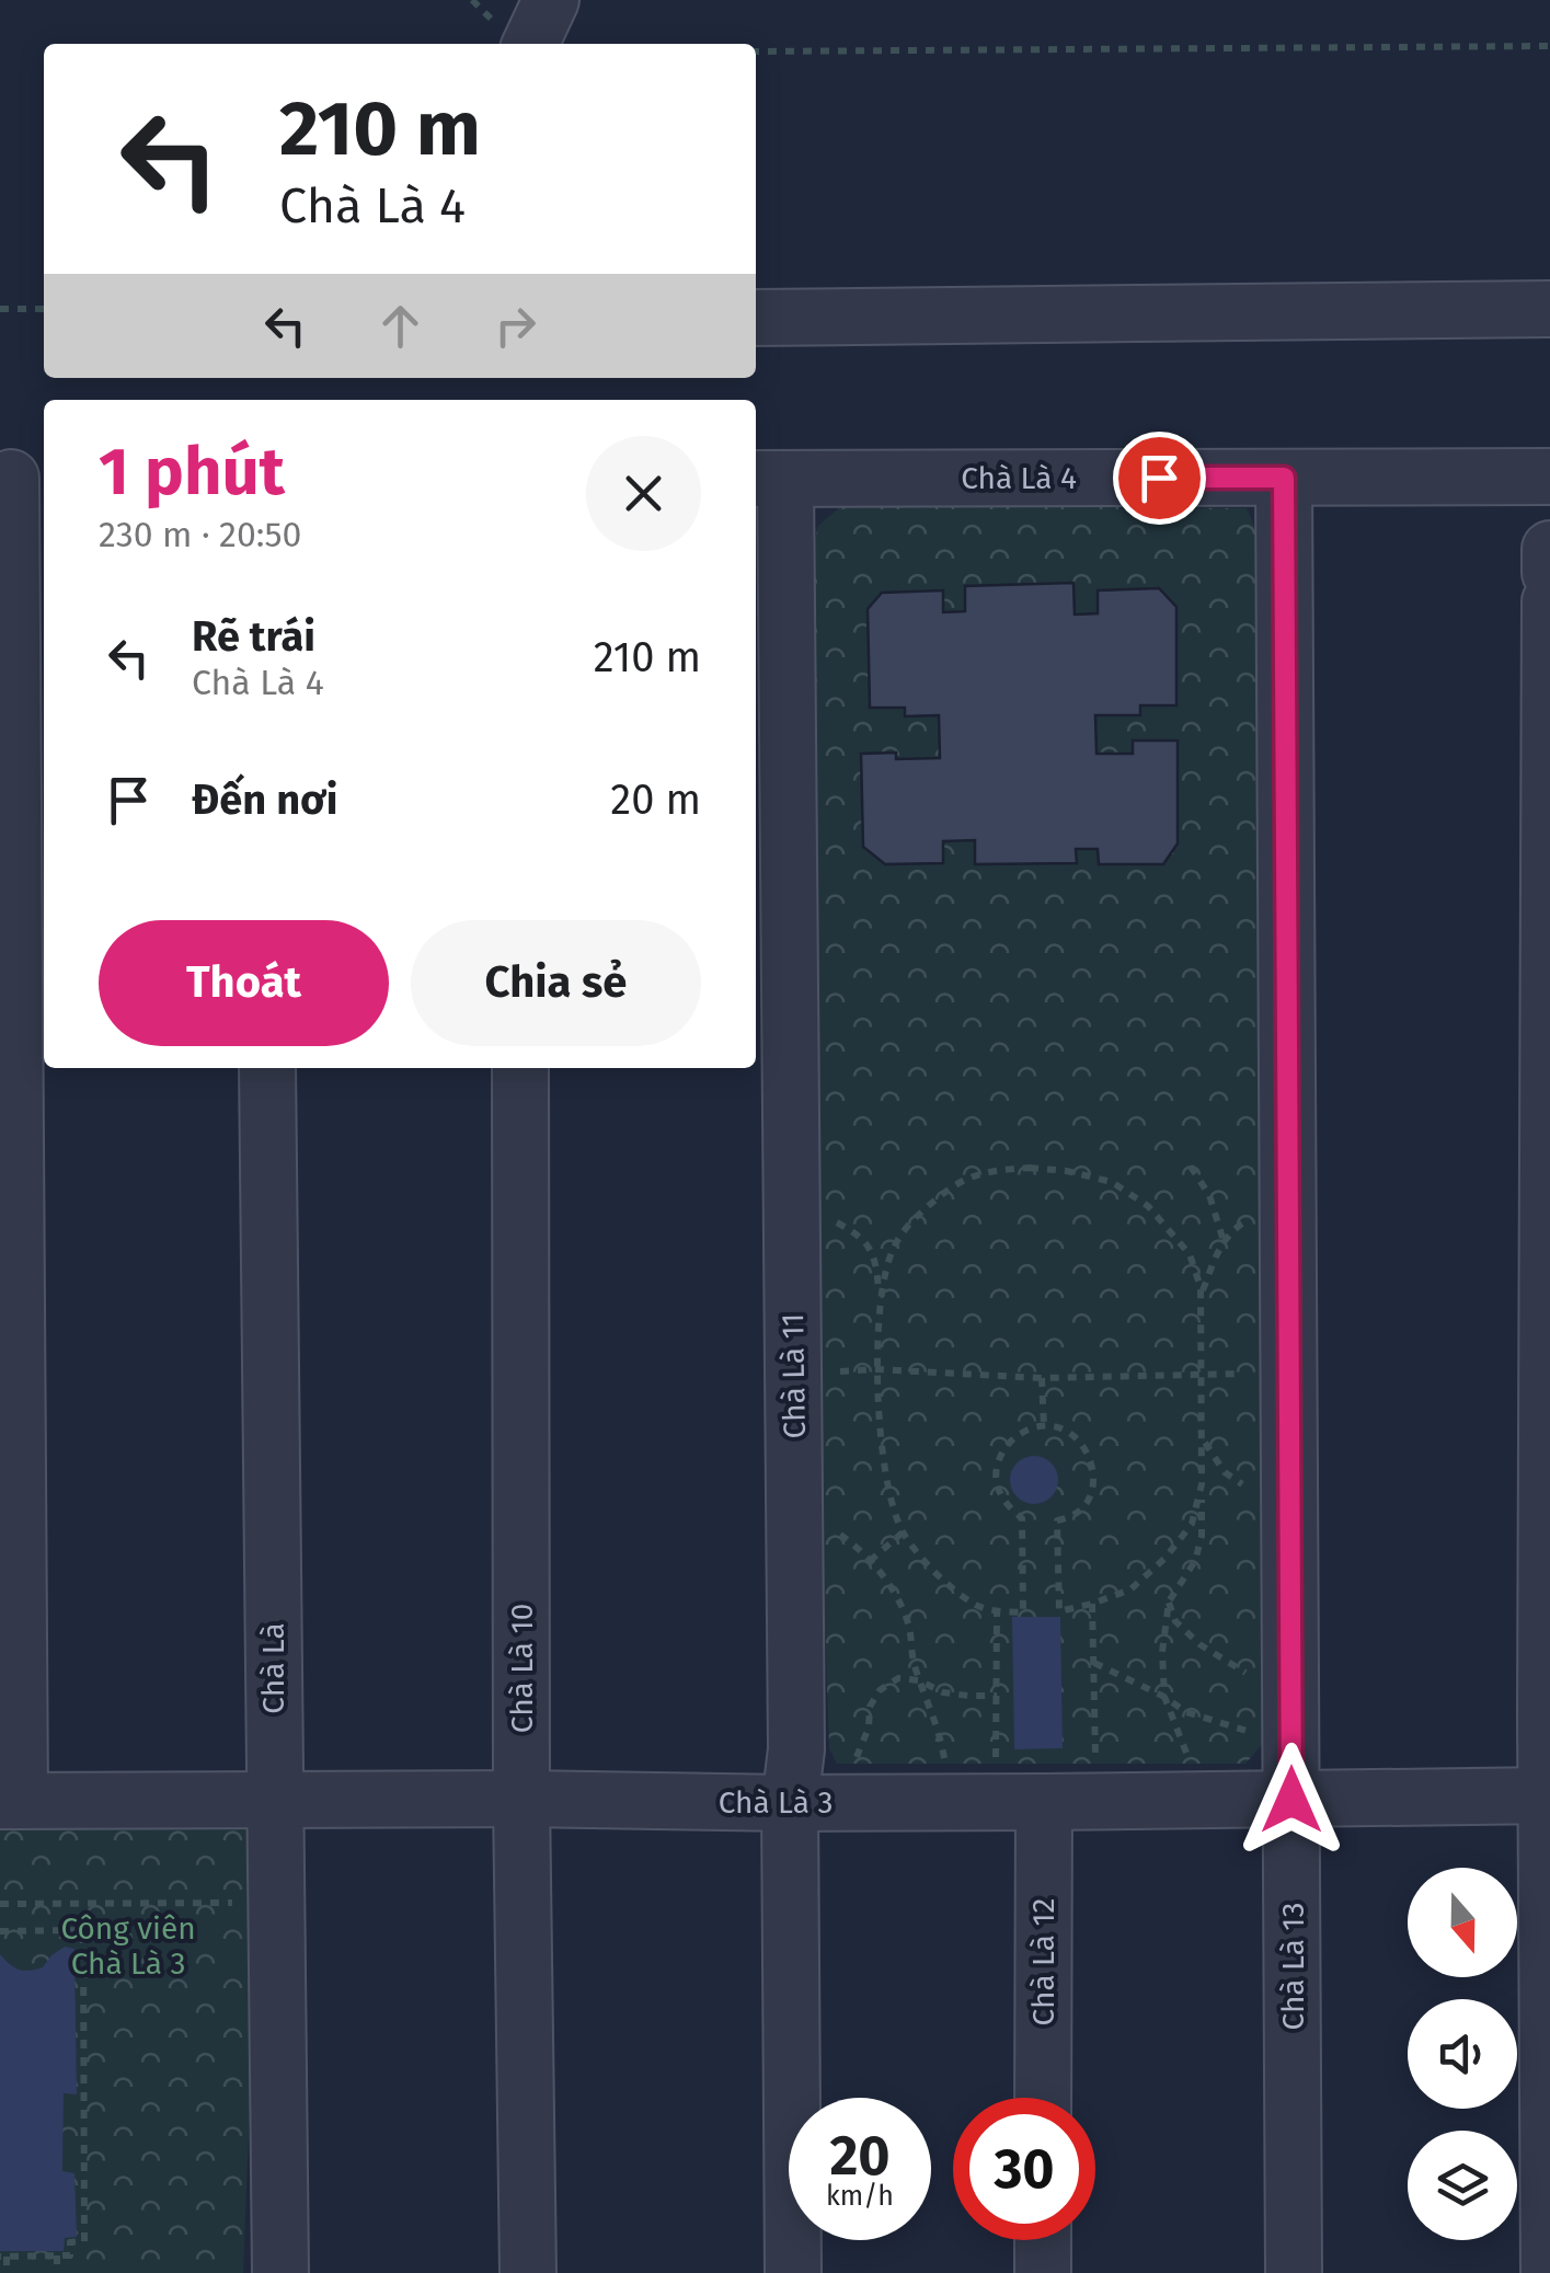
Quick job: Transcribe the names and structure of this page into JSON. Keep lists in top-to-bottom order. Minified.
{"streets":{"street":["Chà Là 4","Chà Là 11","Chà Là","Chà Là 10","Chà Là 3","Chà Là 12","Chà Là 13"]},"crossings":[["Chà Là 4","Chà Là 11"],["Chà Là 4","Chà Là 13"],["Chà Là 11","Chà Là 3"],["Chà Là","Chà Là 3"],["Chà Là 10","Chà Là 3"],["Chà Là 3","Chà Là 12"],["Chà Là 3","Chà Là 13"]],"parks":["Công viên Chà Là 3"],"north":"bottom","page":{"turn":["210 m","Chà Là 4"],"heading":["1 phút","230 m · 20:50"],"list":[{"name":"Rẽ trái","note":"Chà Là 4","value":"210 m"},{"name":"Đến nơi","value":"20 m"}],"buttons":["Thoát","Chia sẻ"],"speed":"20 km/h","limit":"30"}}
